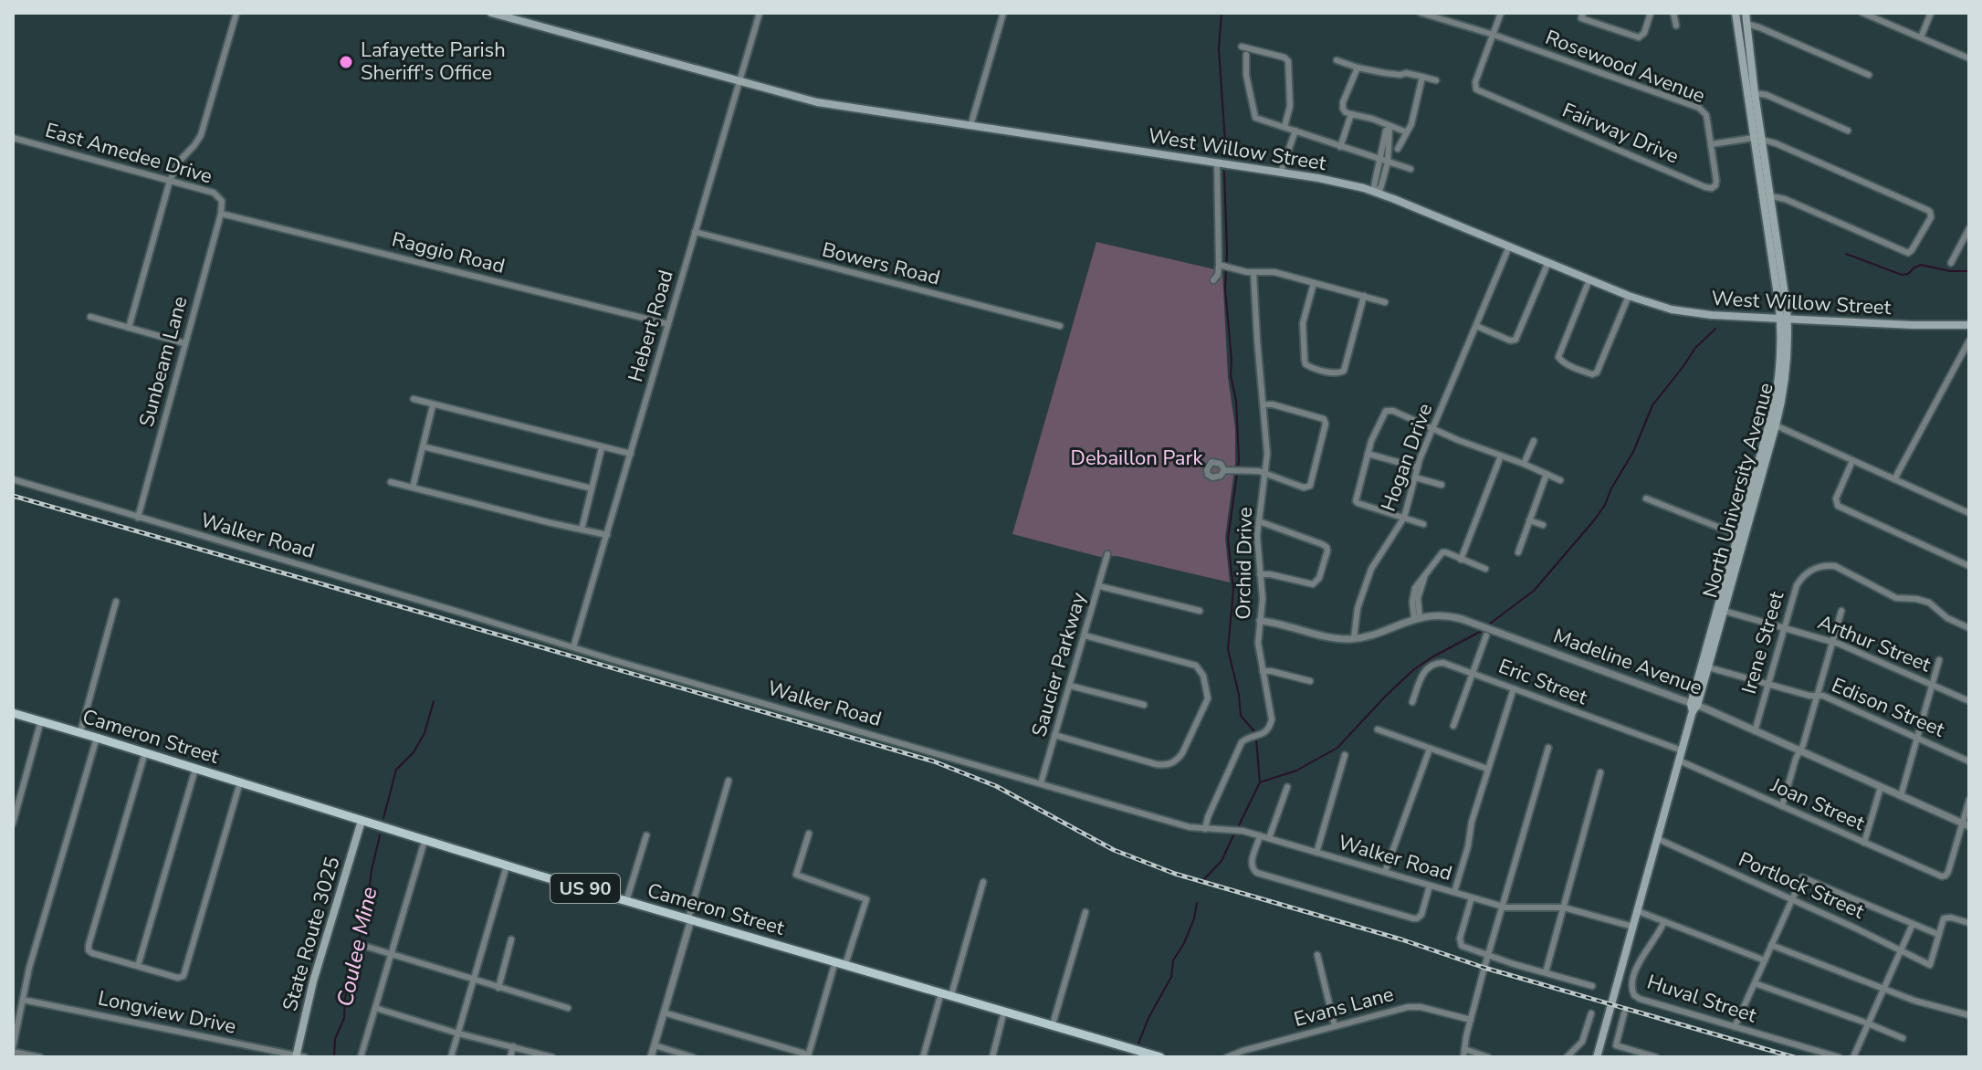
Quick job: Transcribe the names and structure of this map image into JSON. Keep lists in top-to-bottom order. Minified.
{"streets":{"main road":["West Willow Street","North University Avenue","Cameron Street","US 90","State Route 3025"],"street":["Rosewood Avenue","Fairway Drive","East Amedee Drive","Raggio Road","Bowers Road","Hebert Road","Sunbeam Lane","Hogan Drive","Walker Road","Orchid Drive","Irene Street","Arthur Street","Madeline Avenue","Saucier Parkway","Eric Street","Edison Street","Joan Street","Portlock Street","Huval Street","Evans Lane","Longview Drive"]},"crossings":[["Rosewood Avenue","Fairway Drive"],["West Willow Street","Hebert Road"],["West Willow Street","Hogan Drive"],["West Willow Street","North University Avenue"],["East Amedee Drive","Raggio Road"],["East Amedee Drive","Sunbeam Lane"],["Raggio Road","Hebert Road"],["Raggio Road","Sunbeam Lane"],["Bowers Road","Hebert Road"],["Hebert Road","Walker Road"],["Sunbeam Lane","Walker Road"],["Hogan Drive","Madeline Avenue"],["North University Avenue","Walker Road"],["North University Avenue","Arthur Street"],["North University Avenue","Madeline Avenue"],["North University Avenue","Eric Street"],["North University Avenue","Edison Street"],["North University Avenue","Joan Street"],["North University Avenue","Portlock Street"],["Walker Road","Orchid Drive"],["Walker Road","Saucier Parkway"],["Orchid Drive","Madeline Avenue"],["Irene Street","Arthur Street"],["Irene Street","Madeline Avenue"],["Irene Street","Edison Street"],["Madeline Avenue","Joan Street"],["Cameron Street","State Route 3025"],["State Route 3025","Longview Drive"]],"water":["Coulee Mine"],"parks":["Debaillon Park"],"places":["Lafayette Parish Sheriff's Office"]}
